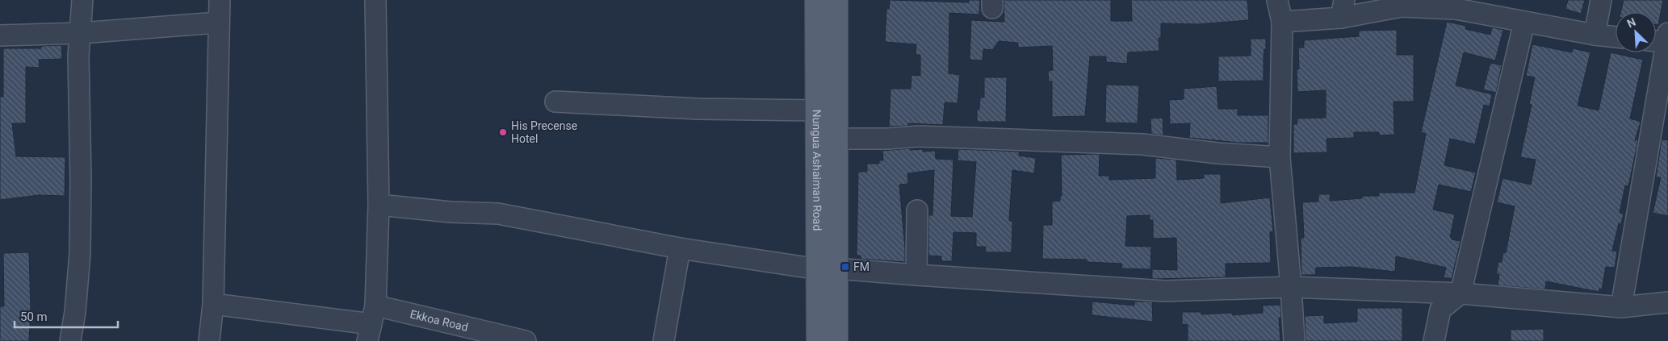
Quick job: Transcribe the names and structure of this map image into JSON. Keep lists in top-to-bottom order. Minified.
{"streets":{"main road":["Nungua Ashaiman Road"],"street":["Ekkoa Road"]},"places":{"other":["His Precense Hotel"],"transit":["FM"]},"scale_bar":"50 m","north":"top left"}
